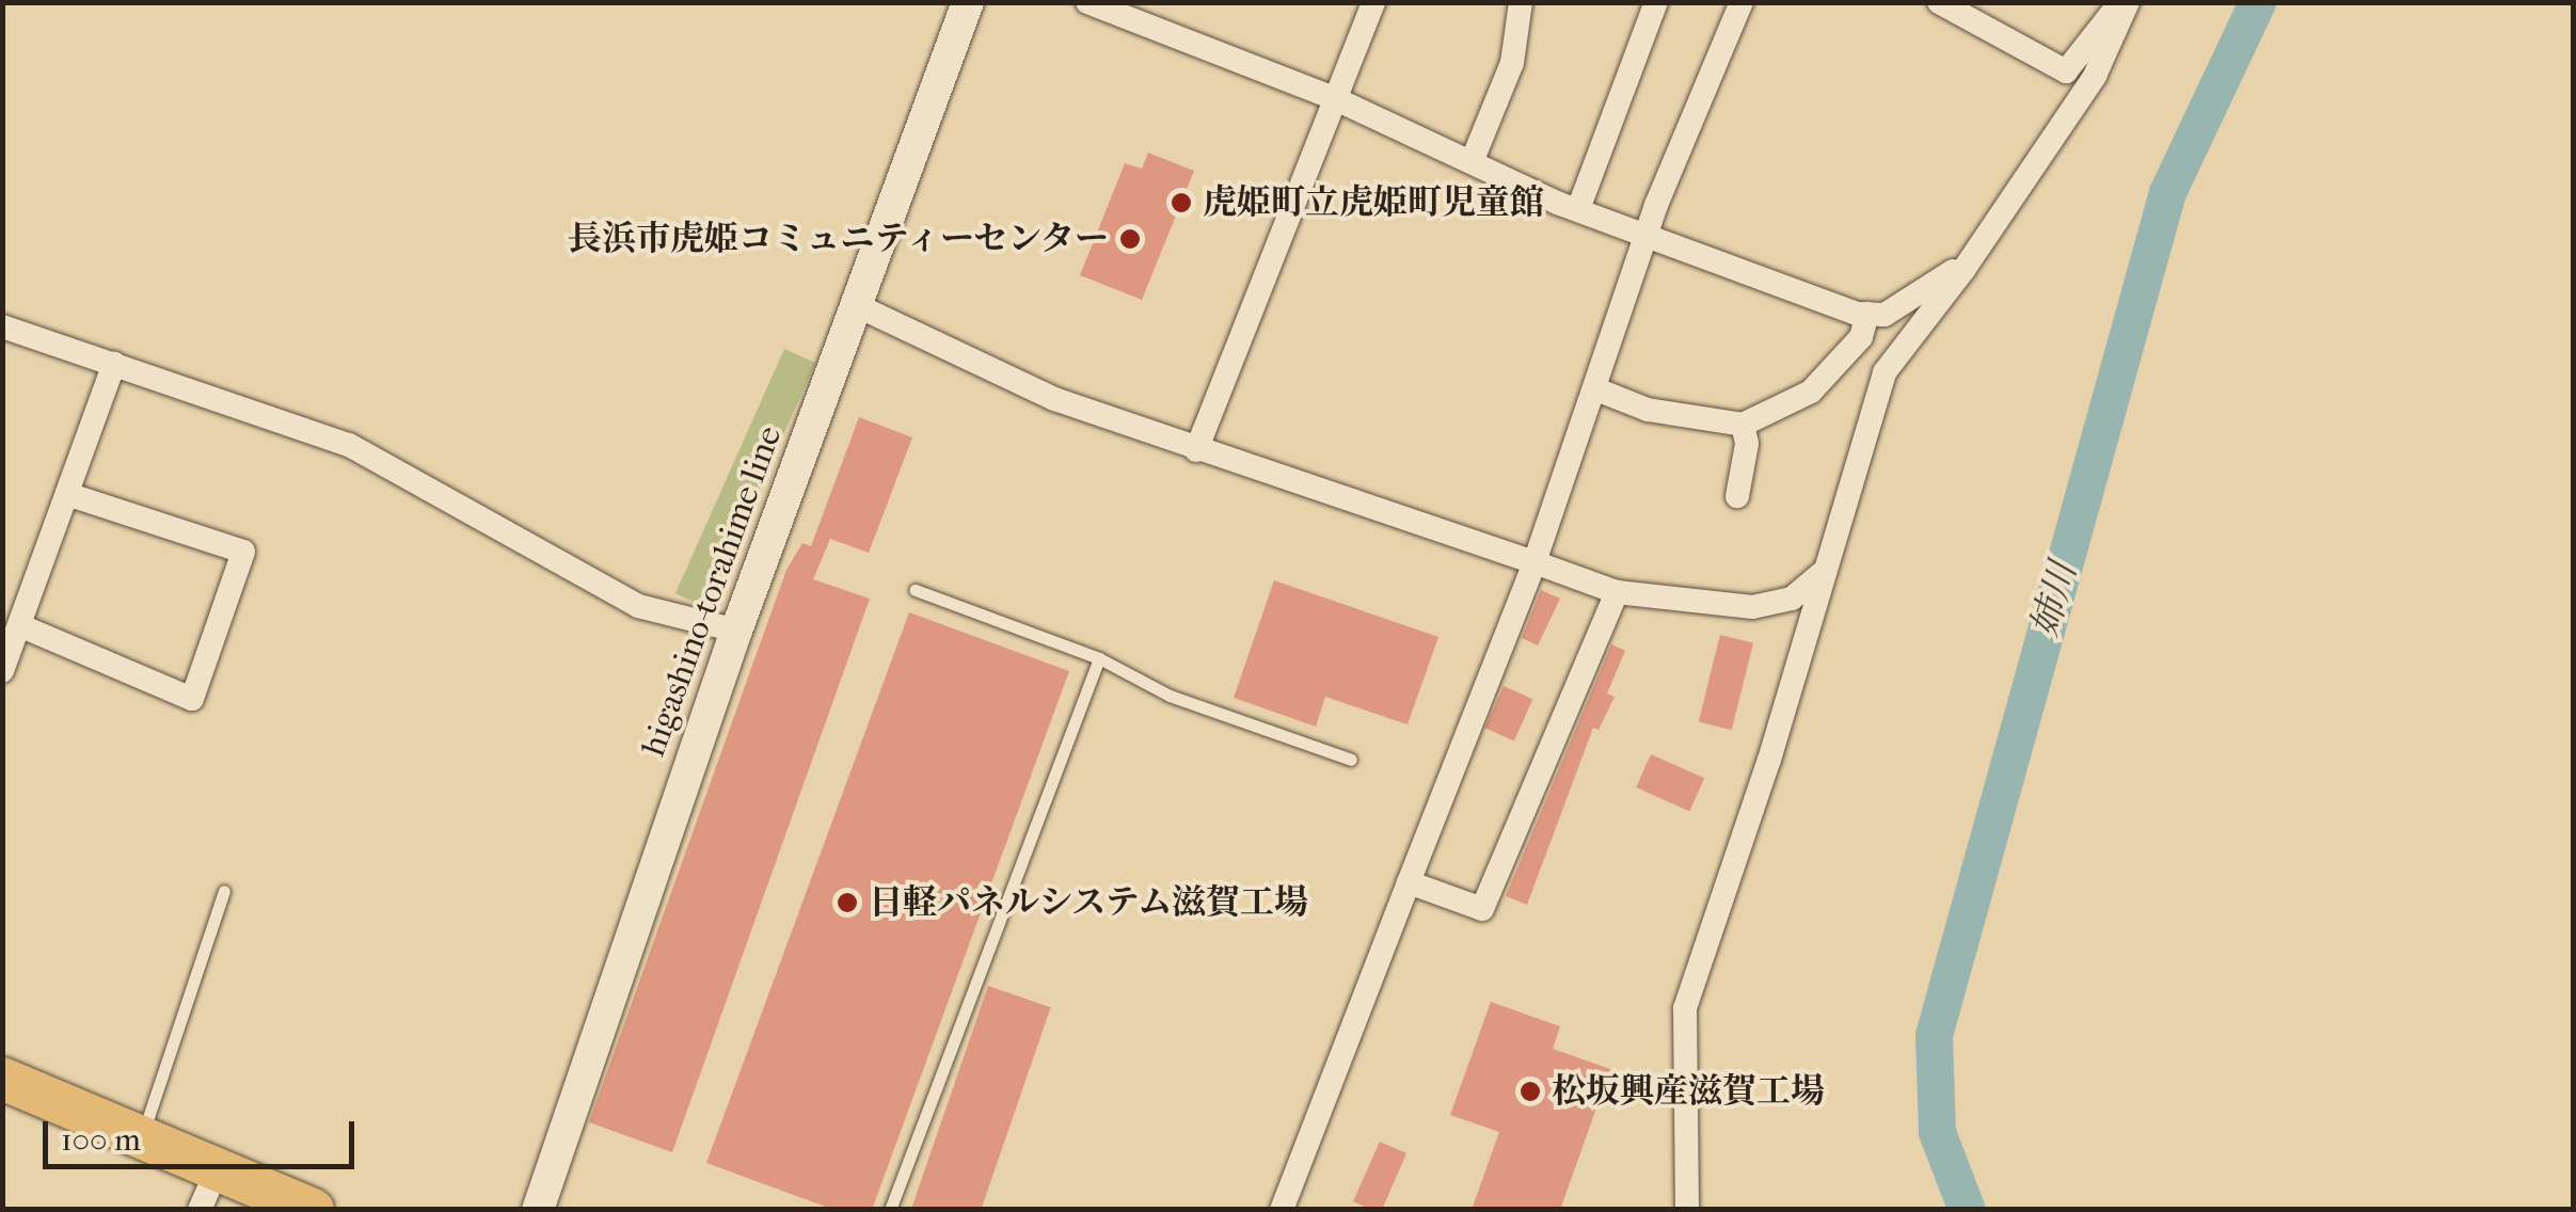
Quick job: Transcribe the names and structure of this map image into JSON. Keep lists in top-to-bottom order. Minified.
{"streets":{"main road":["higashino-torahime line"]},"water":["姉川"],"places":["虎姫町立虎姫町児童館","長浜市虎姫コミュニティーセンター","日軽パネルシステム滋賀工場","松坂興産滋賀工場"],"scale_bar":"100 m"}
